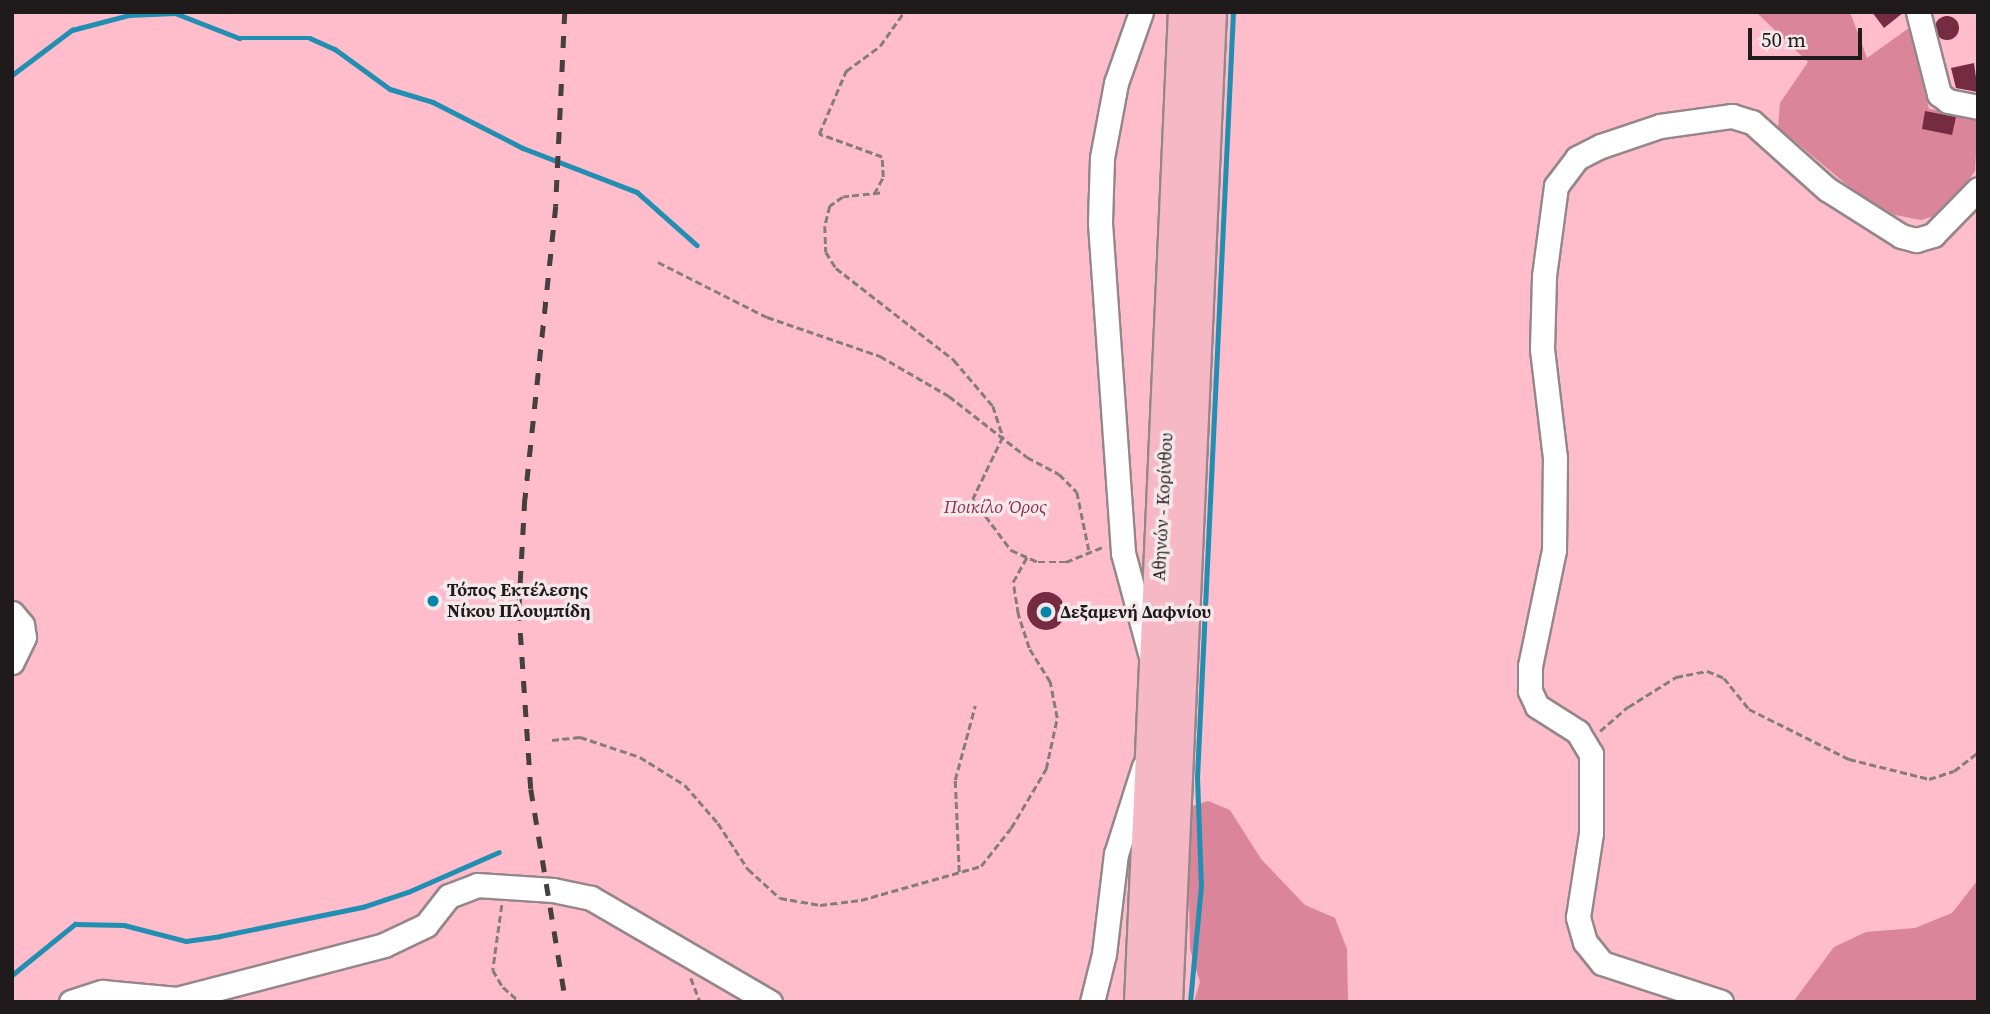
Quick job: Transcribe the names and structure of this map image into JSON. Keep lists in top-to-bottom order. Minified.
{"streets":{"highway":["Αθηνών - Κορίνθου"]},"parks":["Ποικίλο Όρος"],"places":["Τόπος Εκτέλεσης Νίκου Πλουμπίδη","Δεξαμενή Δαφνίου"],"scale_bar":"50 m"}
